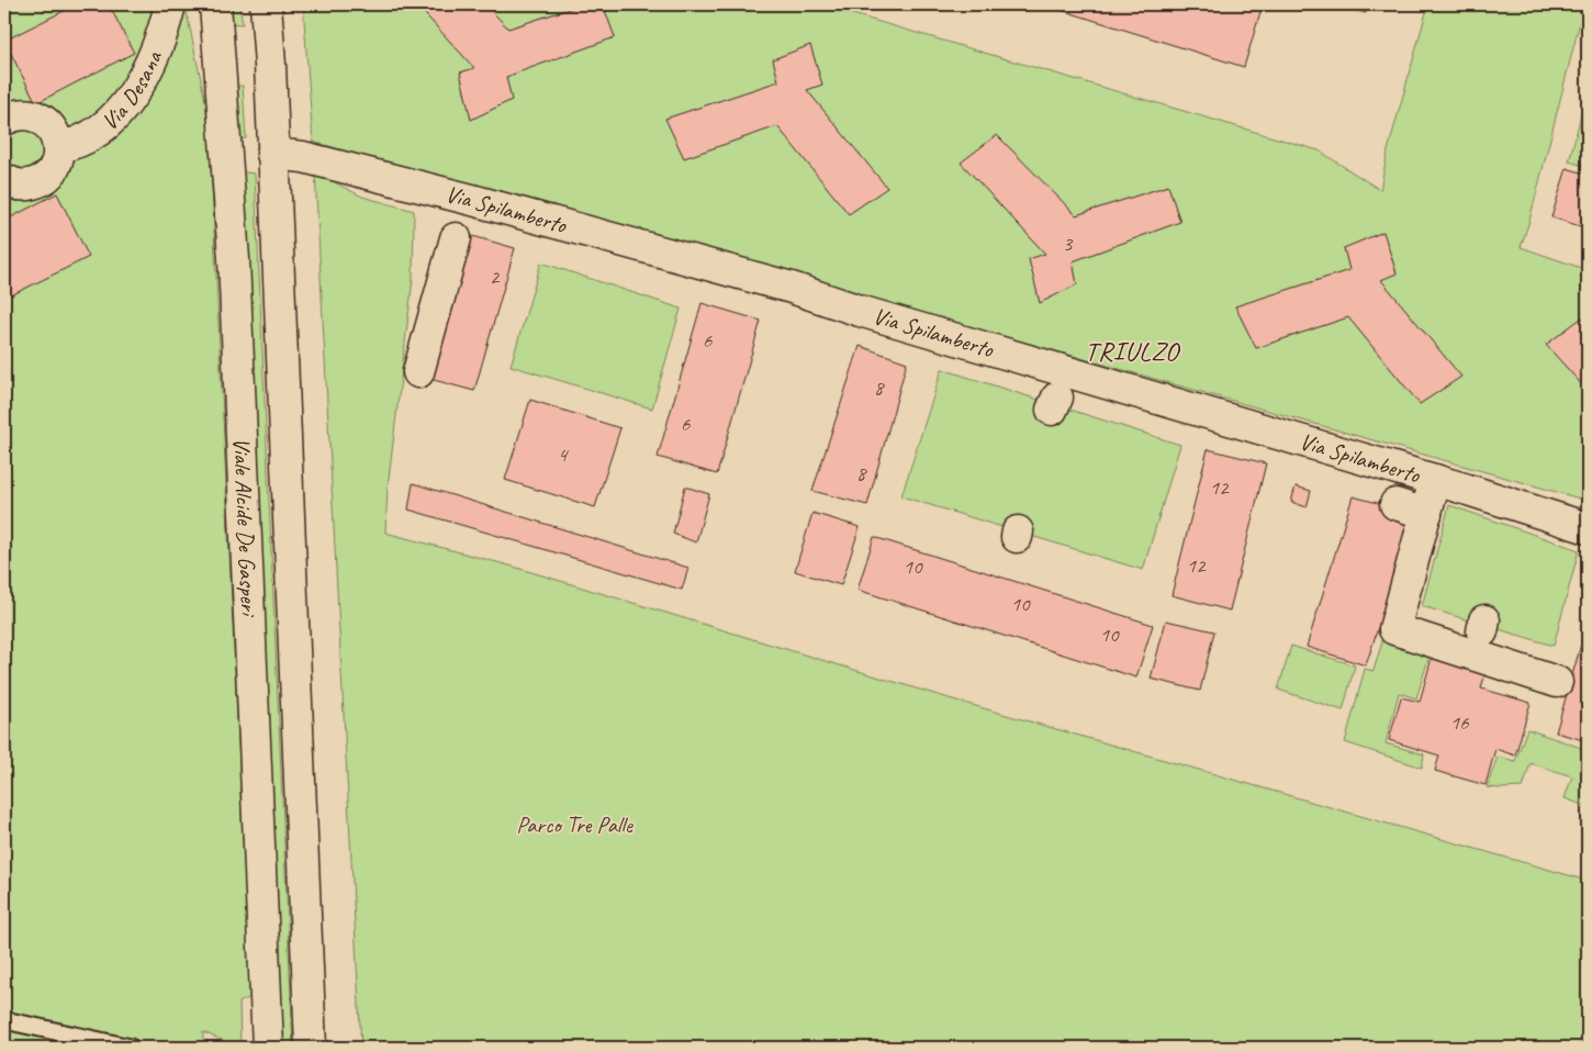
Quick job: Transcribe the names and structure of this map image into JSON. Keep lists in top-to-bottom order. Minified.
{"streets":{"street":["Via Desana","Via Spilamberto","Viale Alcide De Gasperi"]},"crossings":[["Via Spilamberto","Viale Alcide De Gasperi"]],"districts":["TRIULZO"],"parks":["Parco Tre Palle"],"house_numbers":["3","2","6","8","6","4","8","12","12","10","10","10","16"]}
